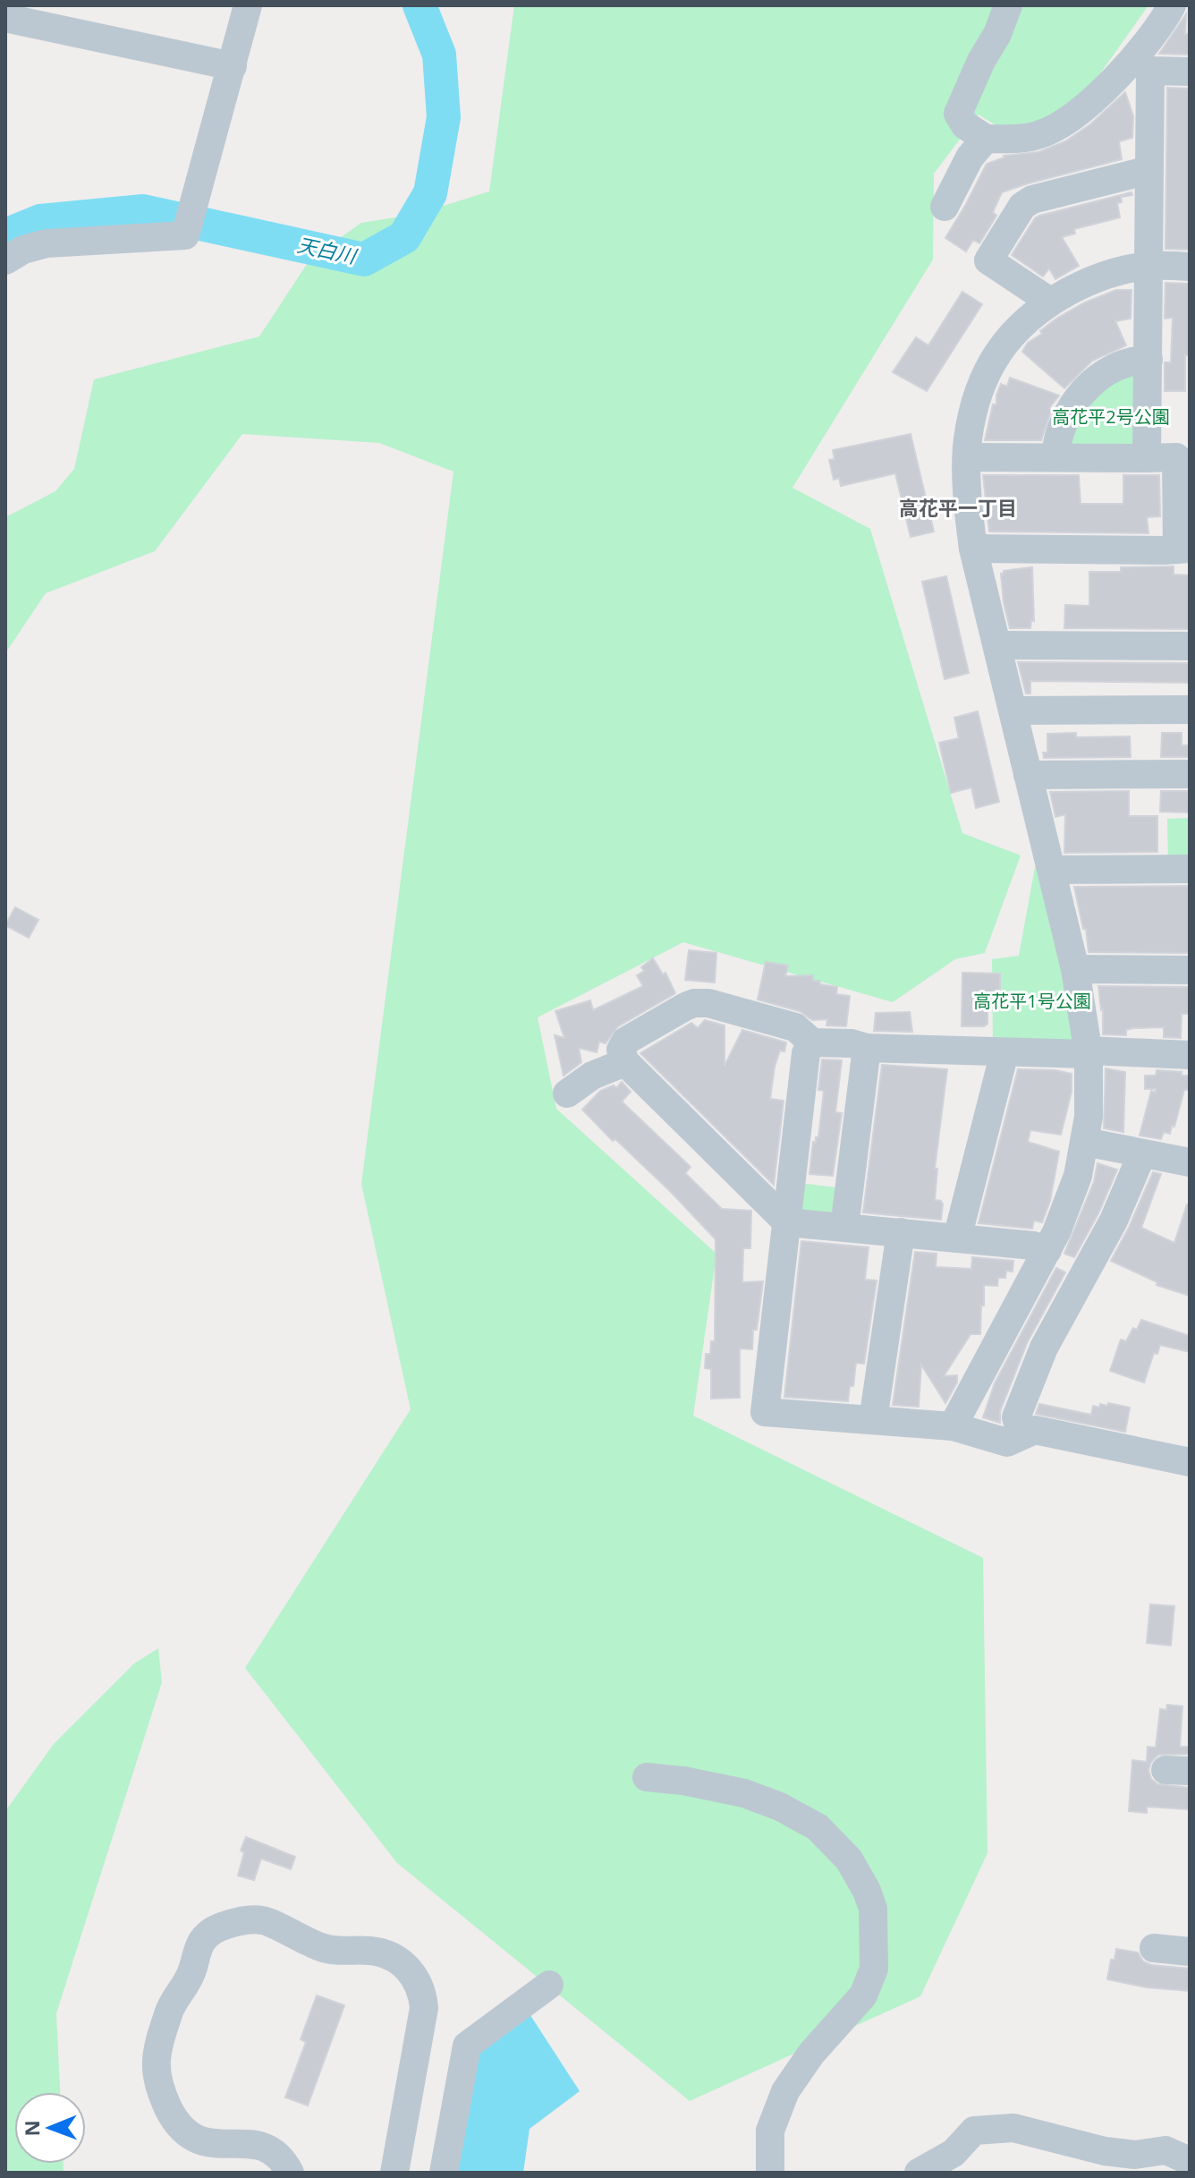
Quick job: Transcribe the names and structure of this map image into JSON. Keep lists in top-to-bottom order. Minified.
{"districts":["高花平一丁目"],"water":["天白川"],"parks":["高花平2号公園","高花平1号公園"],"north":"left"}
